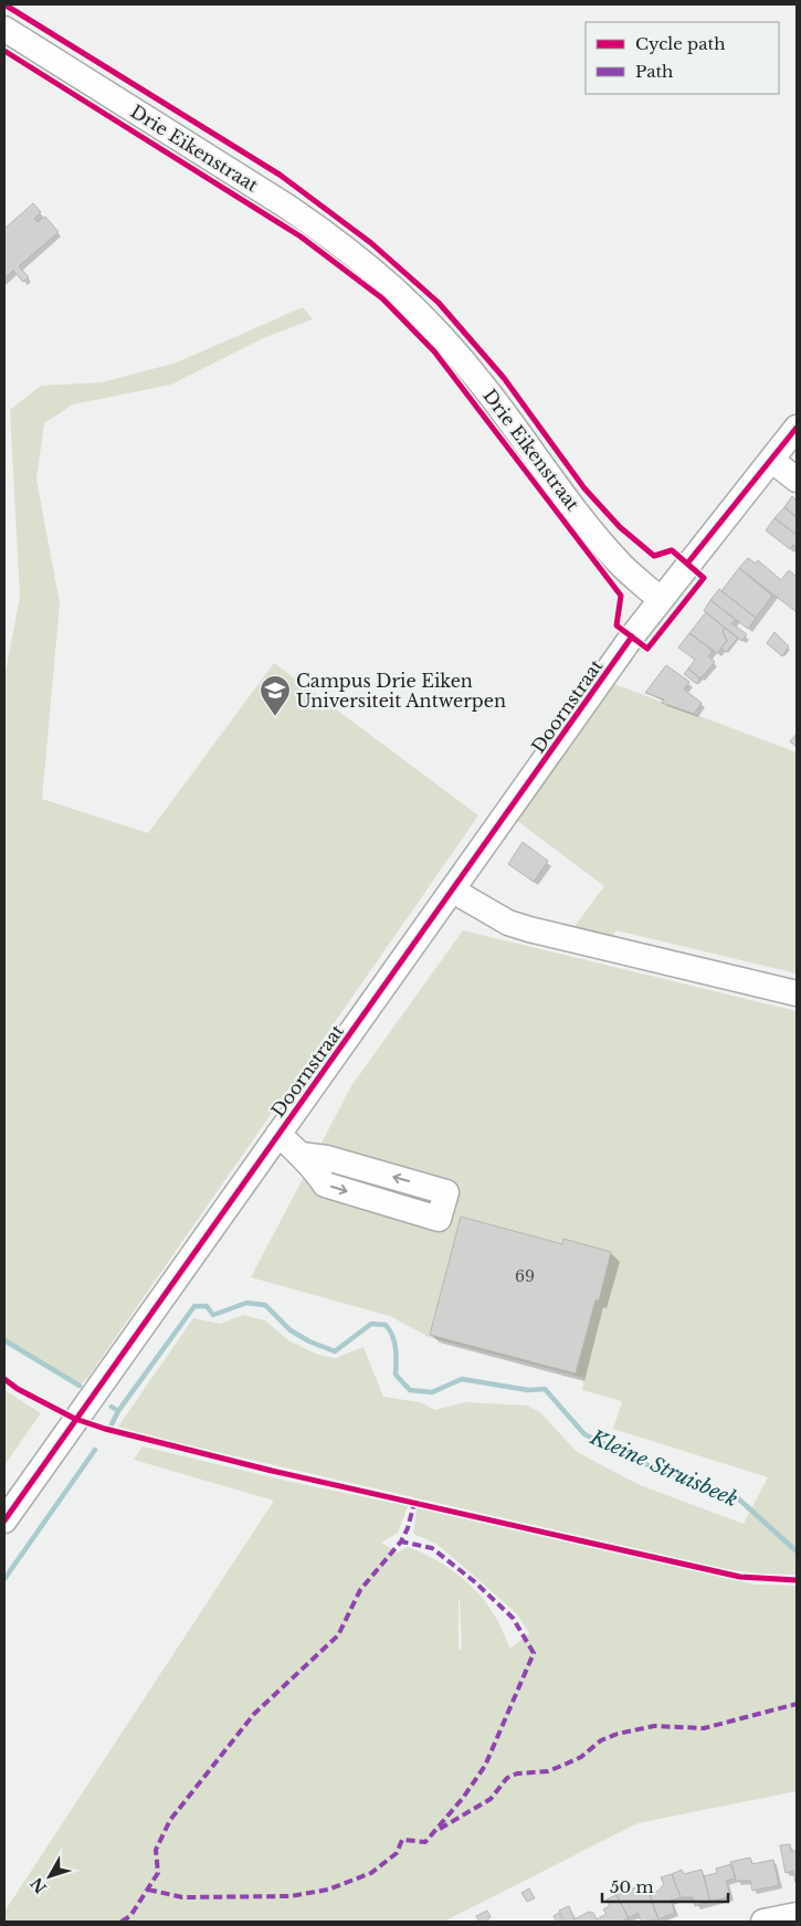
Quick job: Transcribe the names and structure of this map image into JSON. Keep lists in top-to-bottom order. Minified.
{"streets":{"street":["Drie Eikenstraat","Doornstraat"]},"crossings":[["Drie Eikenstraat","Doornstraat"]],"water":["Kleine Struisbeek"],"places":{"school or university":["Campus Drie Eiken Universiteit Antwerpen"]},"house_numbers":["69"],"legend":["Cycle path","Path"],"scale_bar":"50 m","north":"bottom left"}
